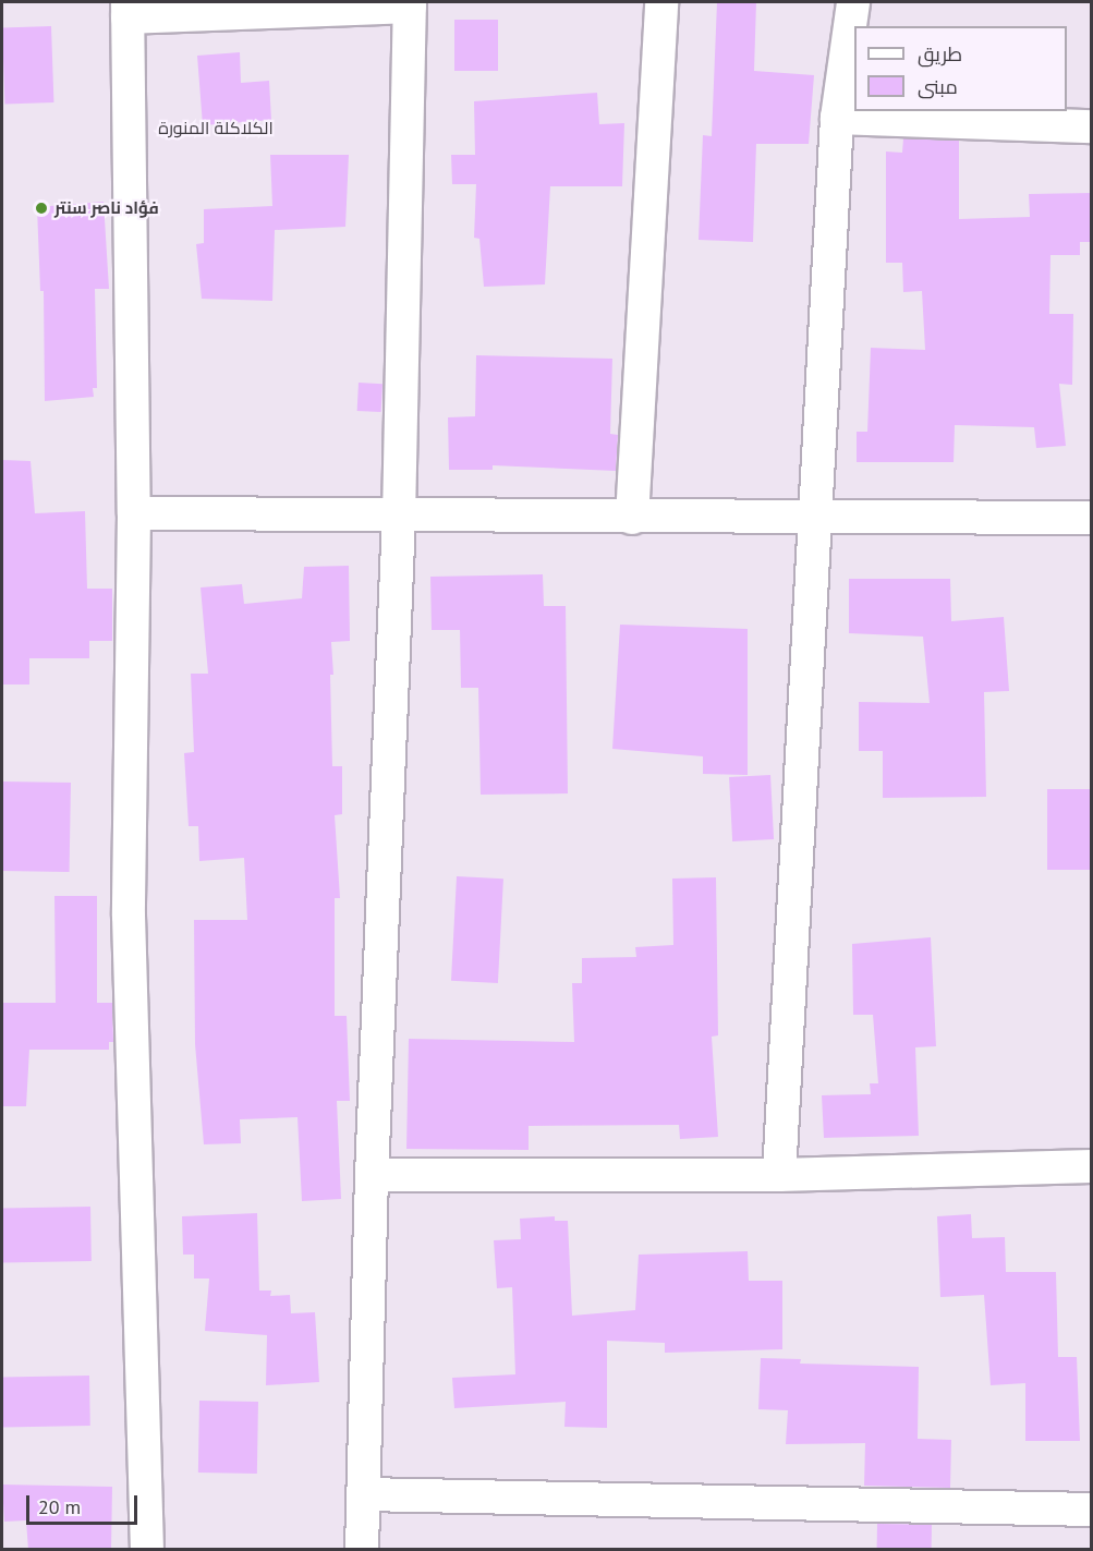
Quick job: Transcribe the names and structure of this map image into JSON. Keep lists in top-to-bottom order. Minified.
{"districts":["الكلاكلة المنورة"],"places":["فؤاد ناصر سنتر"],"legend":["طريق","مبنى"],"scale_bar":"20 m"}
